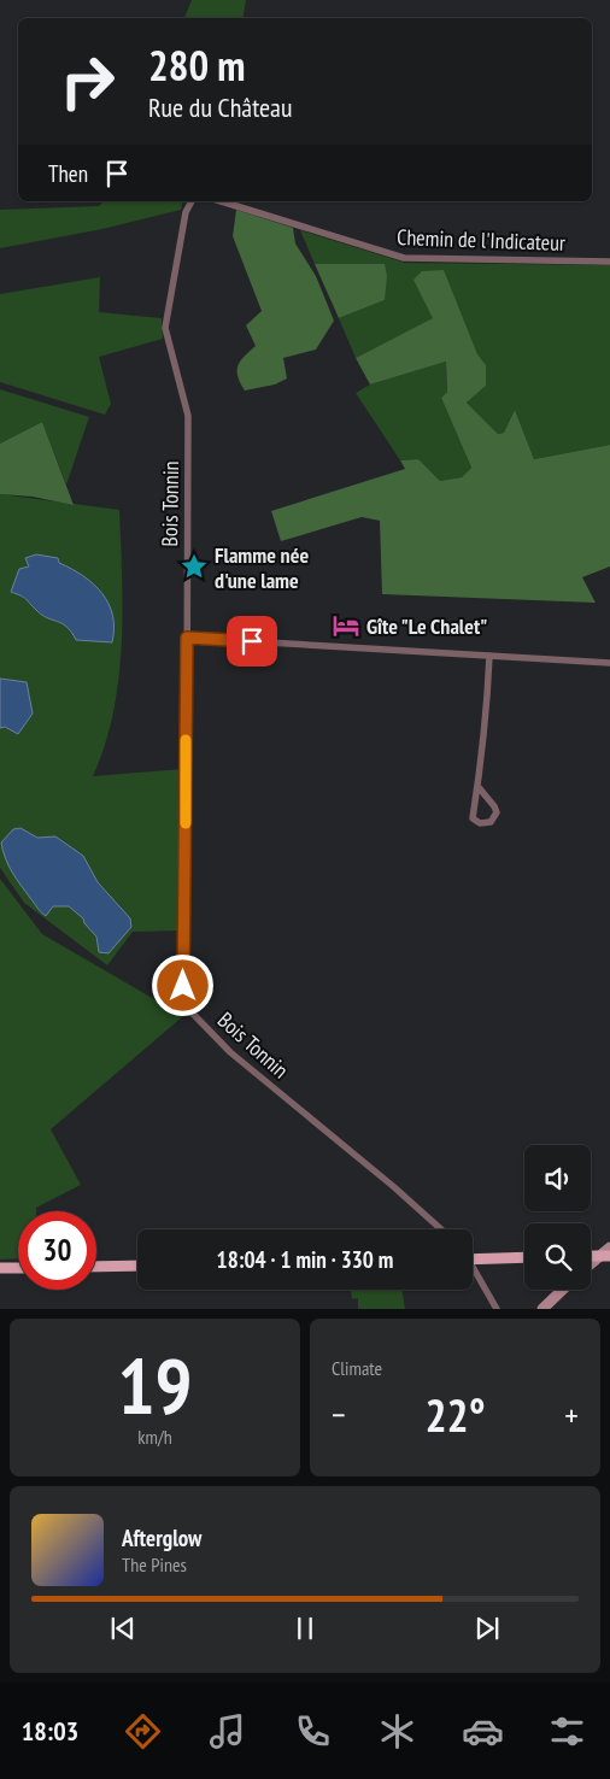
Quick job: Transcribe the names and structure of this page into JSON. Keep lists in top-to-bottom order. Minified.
{"streets":{"street":["Chemin de l'Indicateur","Bois Tonnin"]},"places":{"place":["Flamme née d'une lame"],"hotel":["Gîte \"Le Chalet\""]},"page":{"turn":["280 m","Rue du Château"],"then":"Then","limit":"30","trip":"18:04 · 1 min · 330 m","tile":[["19","km/h"],"Climate"],"heat":["−","22°","+"],"song":["Afterglow","The Pines"],"tabs":"18:03"}}
